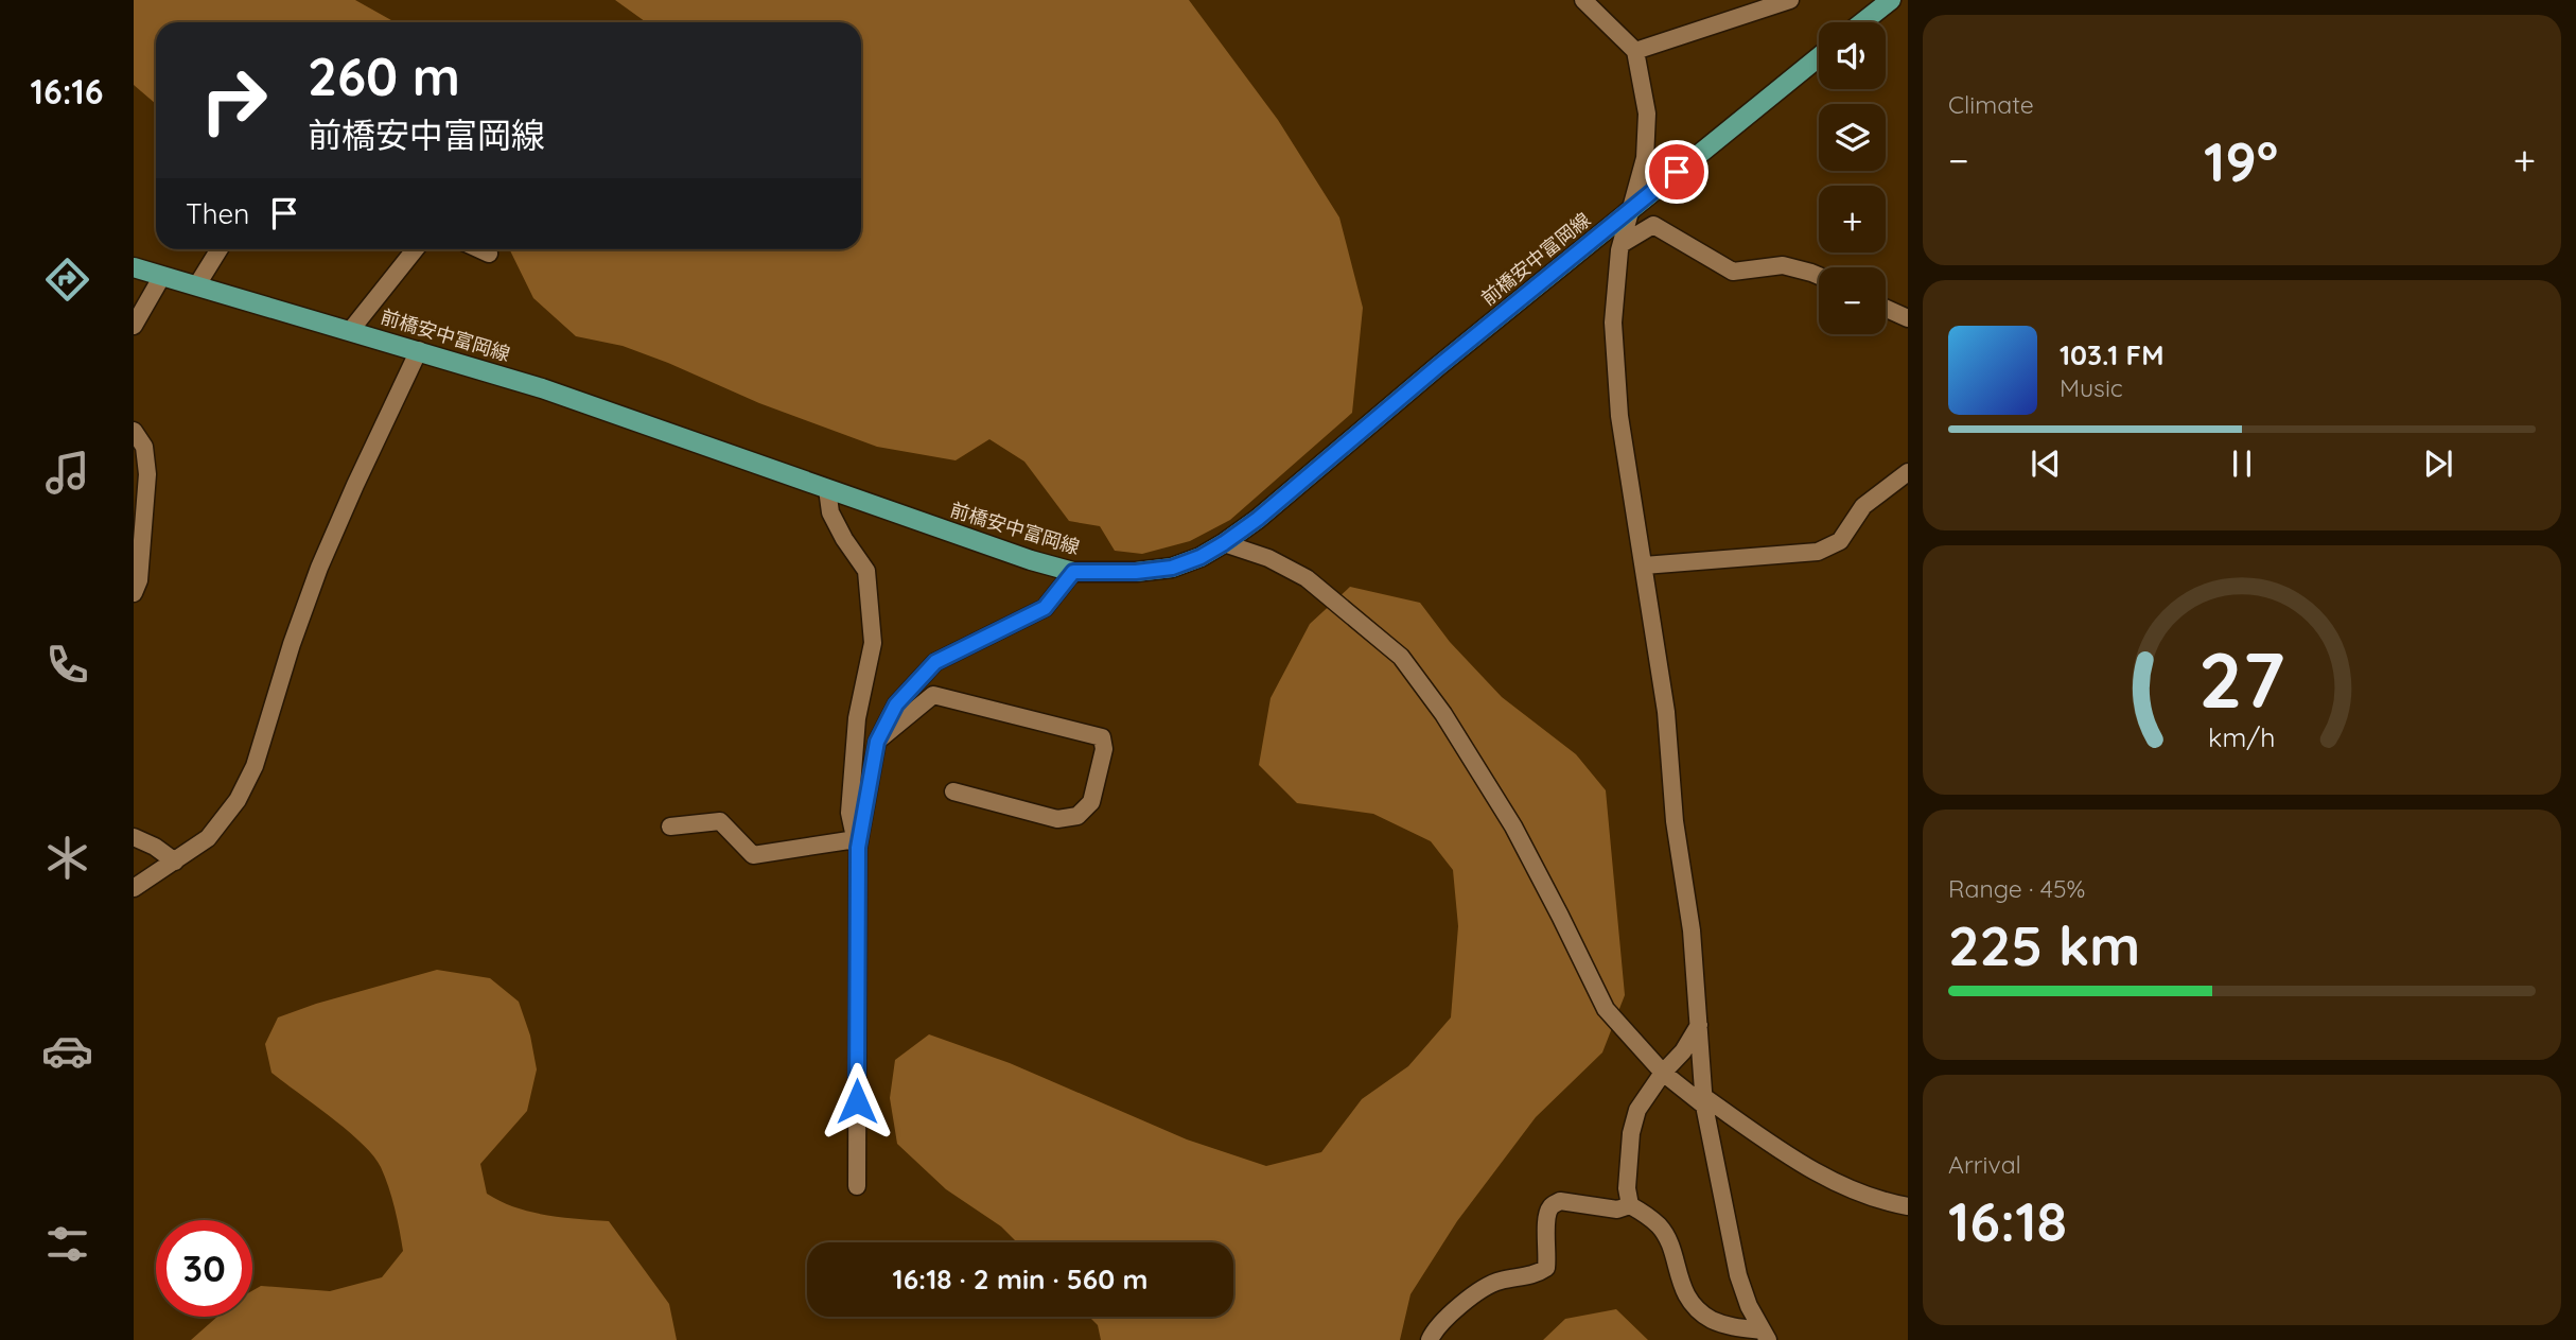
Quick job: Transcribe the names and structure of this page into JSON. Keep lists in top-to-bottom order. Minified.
{"streets":{"main road":["前橋安中富岡線"]},"page":{"tabs":"16:16","tile":["Climate",["Range · 45%","225 km"],["Arrival","16:18"]],"map_buttons":["+","−"],"turn":["260 m","前橋安中富岡線"],"heat":["−","19°","+"],"then":"Then","song":["103.1 FM","Music"],"limit":"30","trip":"16:18 · 2 min · 560 m","gauge":["27","km/h"]}}
